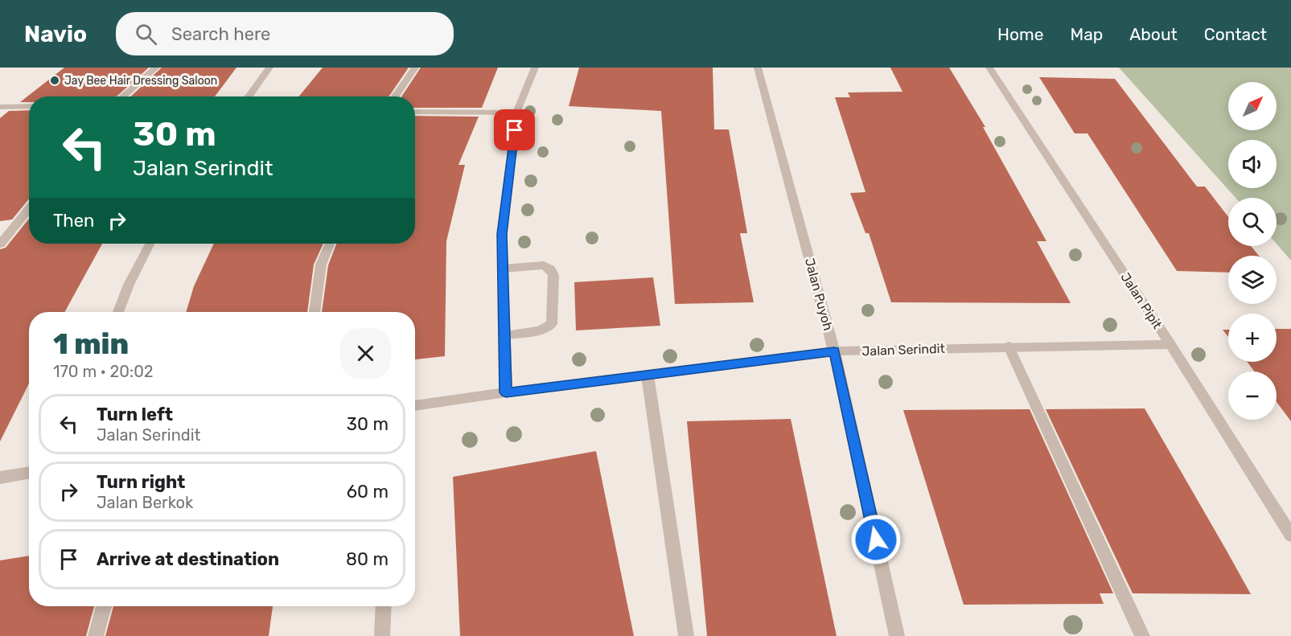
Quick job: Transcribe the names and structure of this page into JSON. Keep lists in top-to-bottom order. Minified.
{"streets":{"street":["Jalan Puyoh","Jalan Pipit","Jalan Serindit"]},"crossings":[["Jalan Puyoh","Jalan Serindit"],["Jalan Pipit","Jalan Serindit"]],"places":["Jay Bee Hair Dressing Saloon"],"north":"top right","page":{"header":"Navio","search":"Search here","nav":["Home","Map","About","Contact"],"map_buttons":["+","−"],"turn":["30 m","Jalan Serindit"],"then":"Then","heading":["1 min","170 m · 20:02"],"list":[{"name":"Turn left","note":"Jalan Serindit","value":"30 m"},{"name":"Turn right","note":"Jalan Berkok","value":"60 m"},{"name":"Arrive at destination","value":"80 m"}]}}
